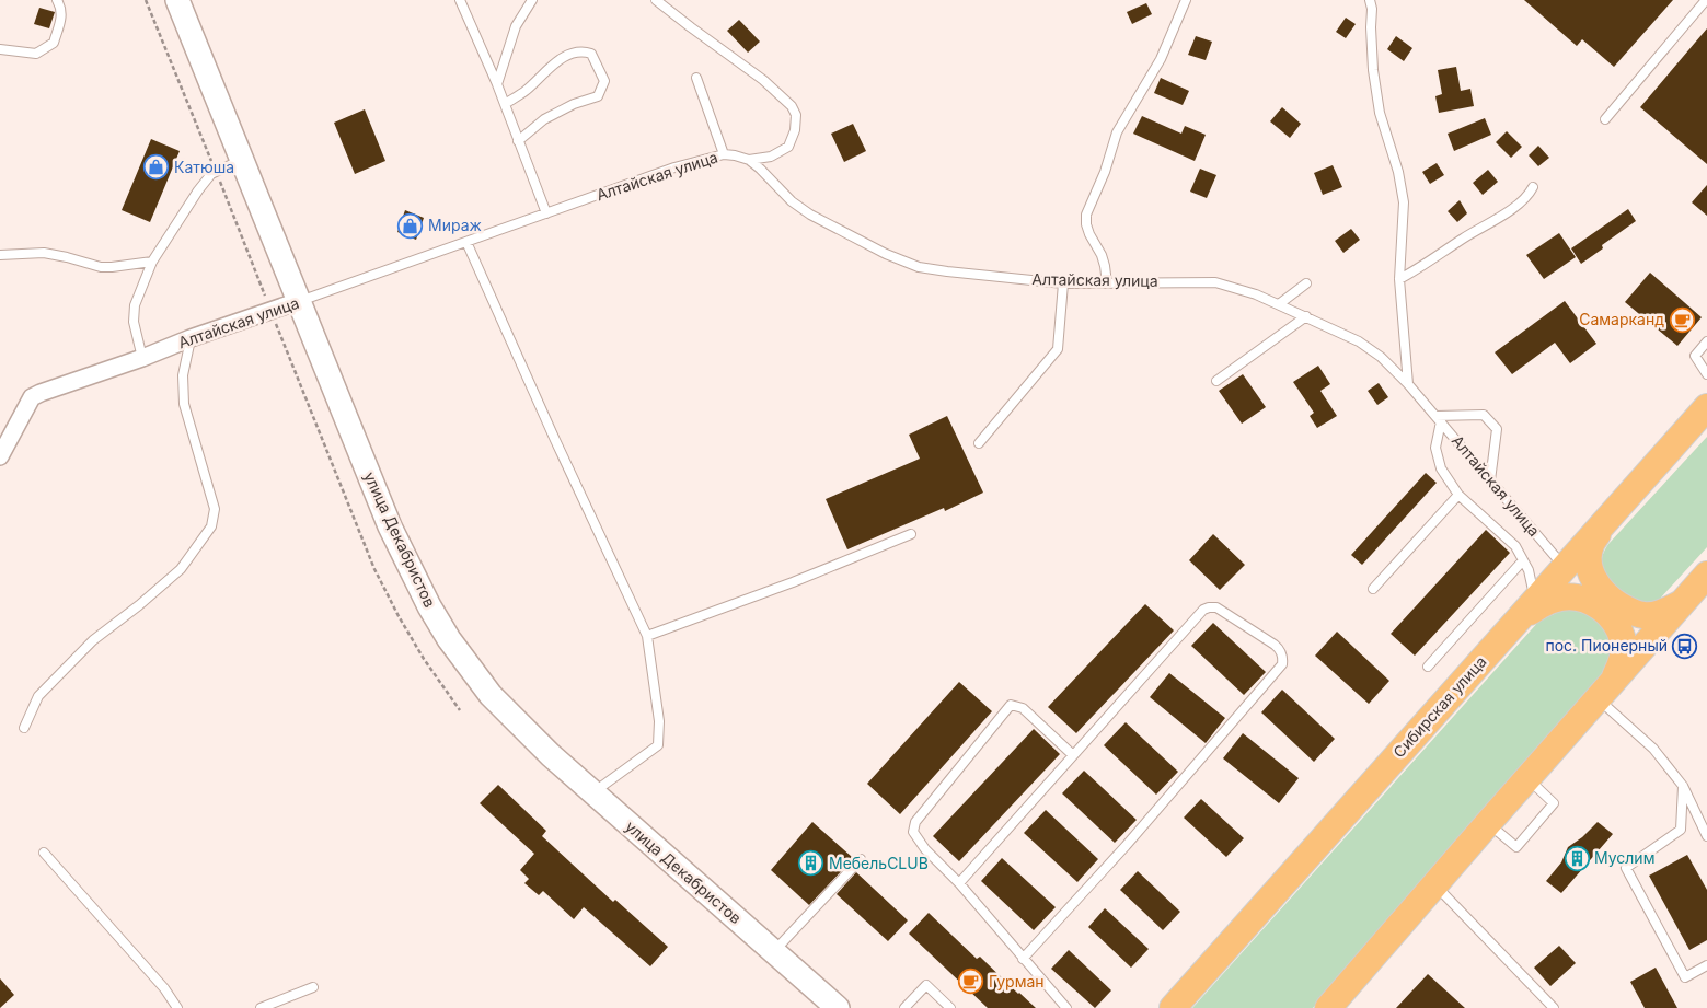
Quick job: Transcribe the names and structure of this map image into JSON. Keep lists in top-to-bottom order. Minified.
{"streets":{"main road":["улица Декабристов","Сибирская улица"],"street":["Алтайская улица"]},"crossings":[["Алтайская улица","улица Декабристов"],["Алтайская улица","Сибирская улица"]],"places":{"shop":["Катюша","Мираж"],"cafe":["Самарканд","Гурман"],"bus stop":["пос. Пионерный"],"building":["Муслим","МебельCLUB"]}}
